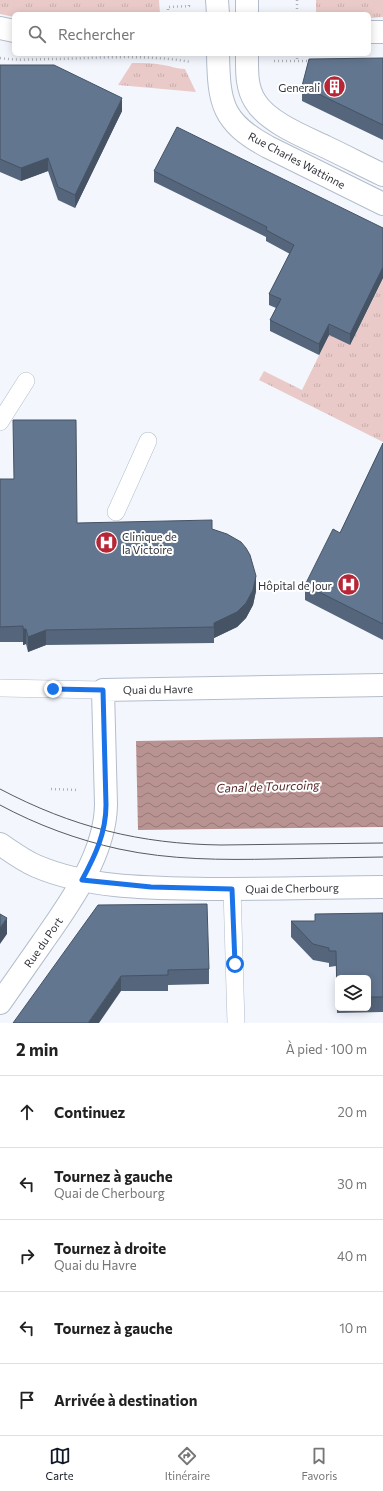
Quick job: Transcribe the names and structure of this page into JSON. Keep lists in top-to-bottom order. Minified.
{"streets":{"main road":["Rue Charles Wattinne","Quai du Havre","Quai de Cherbourg","Rue du Port"]},"crossings":[["Quai de Cherbourg","Rue du Port"]],"water":["Canal de Tourcoing"],"places":{"building":["Generali"],"hospital":["Clinique de la Victoire","Hôpital de Jour"]},"page":{"search":"Rechercher","heading":["2 min","À pied · 100 m"],"list":[["Continuez","20 m"],["Tournez à gauche","Quai de Cherbourg","30 m"],["Tournez à droite","Quai du Havre","40 m"],["Tournez à gauche","10 m"],"Arrivée à destination"],"nav":["Carte","Itinéraire","Favoris"]}}
